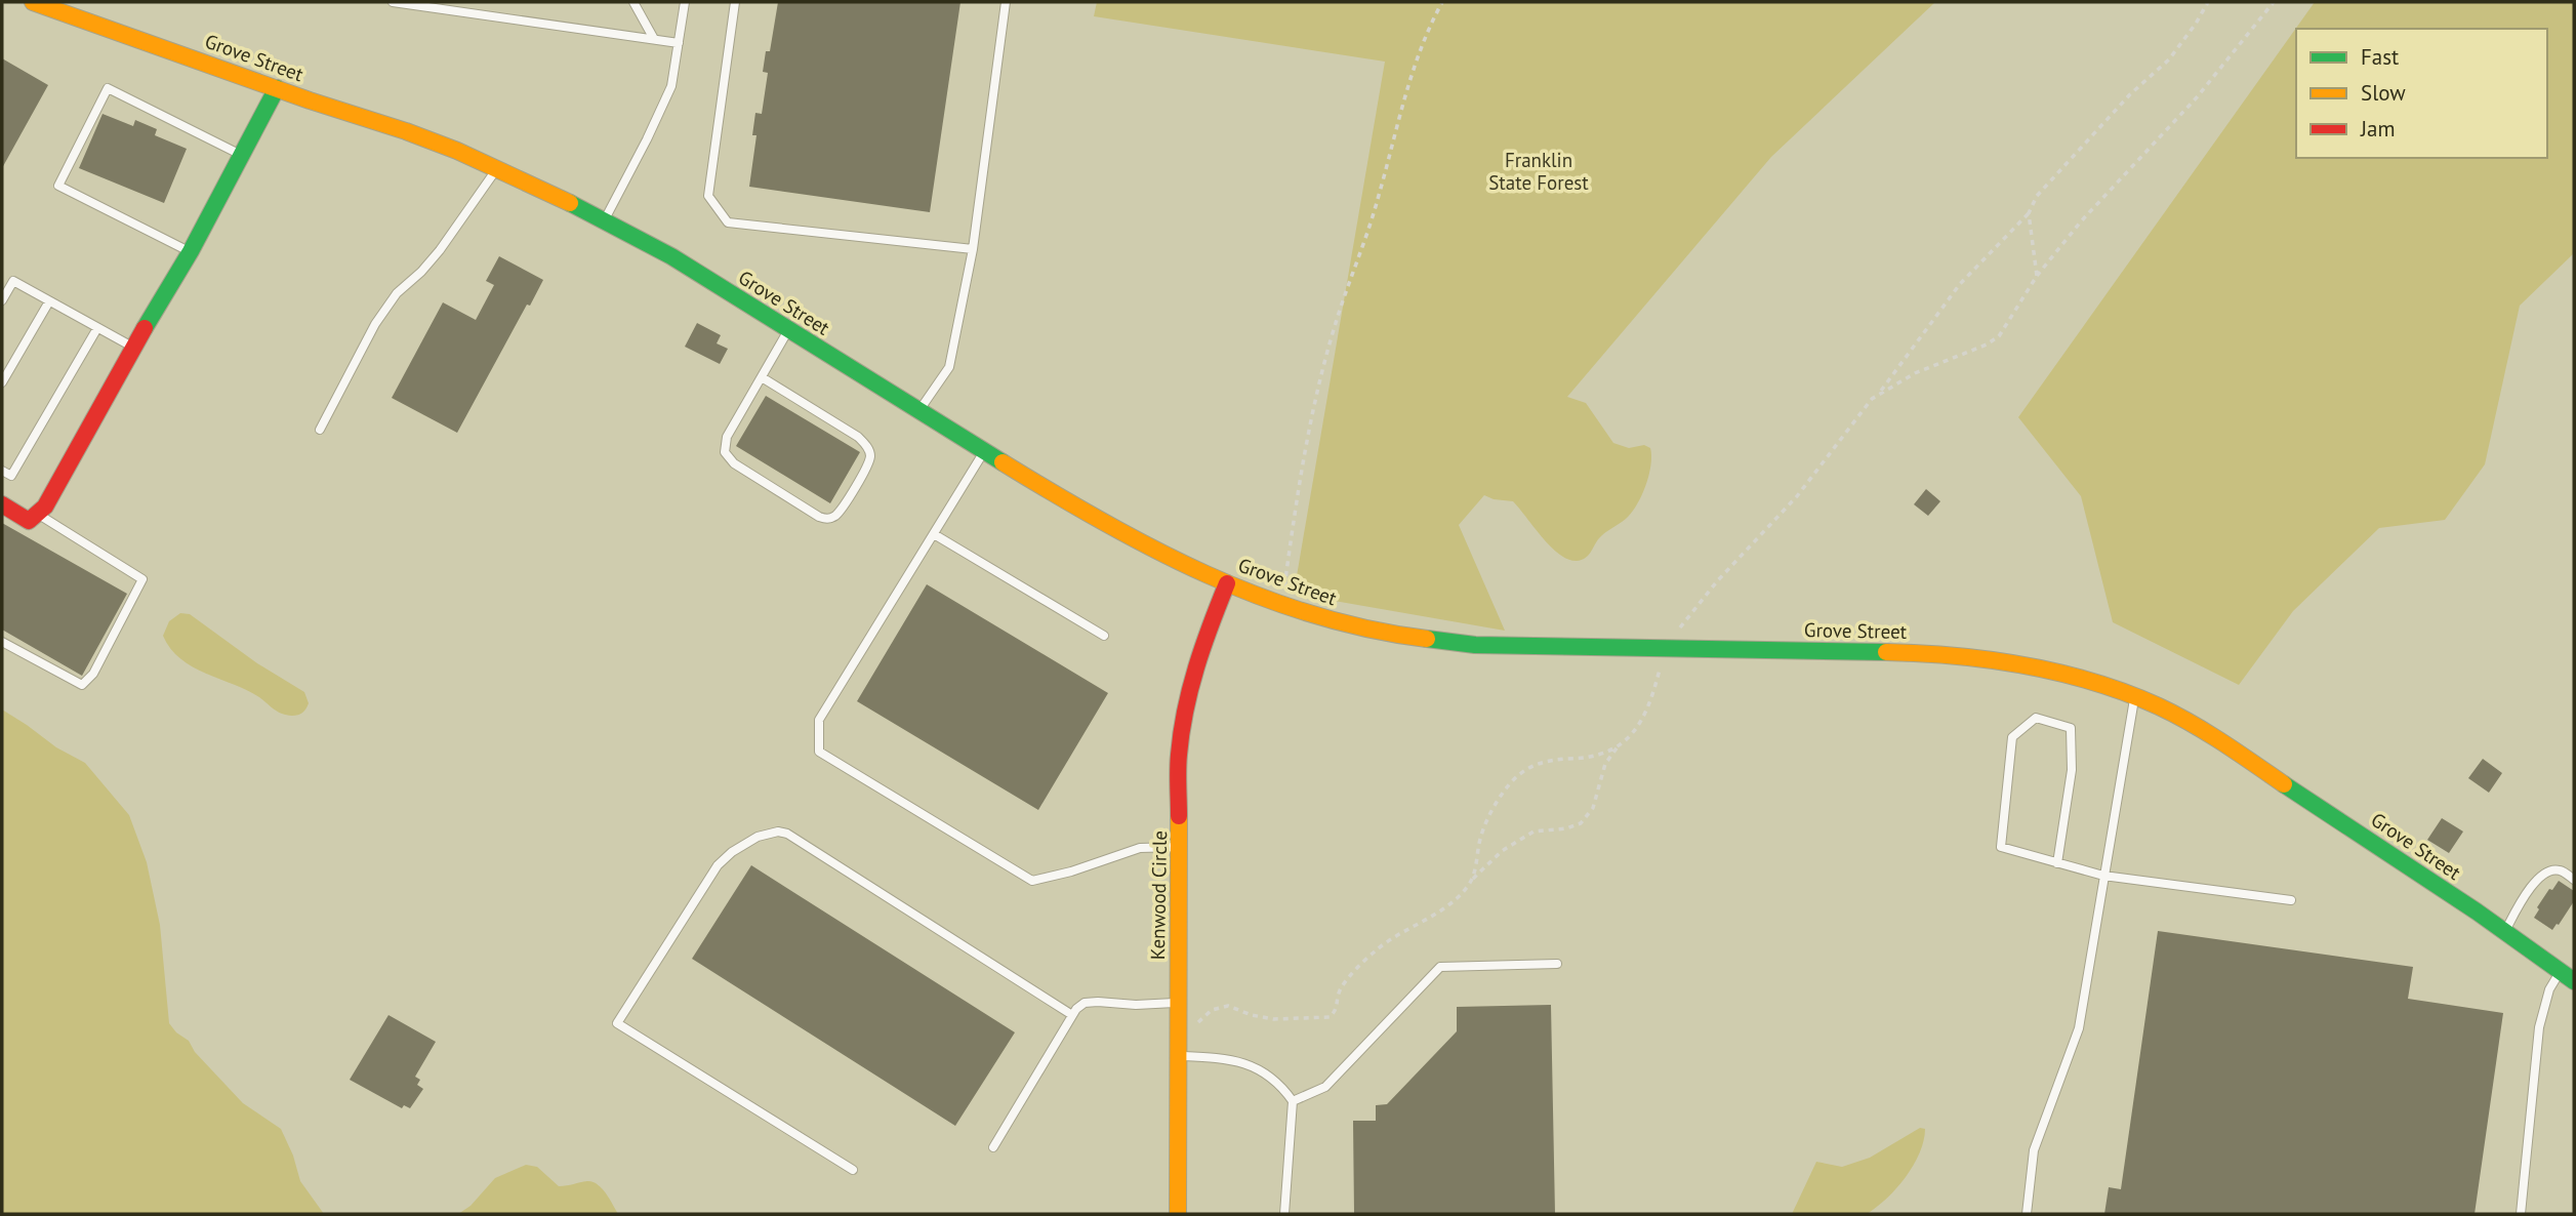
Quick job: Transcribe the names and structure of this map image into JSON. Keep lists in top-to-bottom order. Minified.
{"streets":{"main road":["Grove Street","Kenwood Circle"]},"crossings":[["Grove Street","Kenwood Circle"]],"parks":["Franklin State Forest"],"legend":["Fast","Slow","Jam"]}
